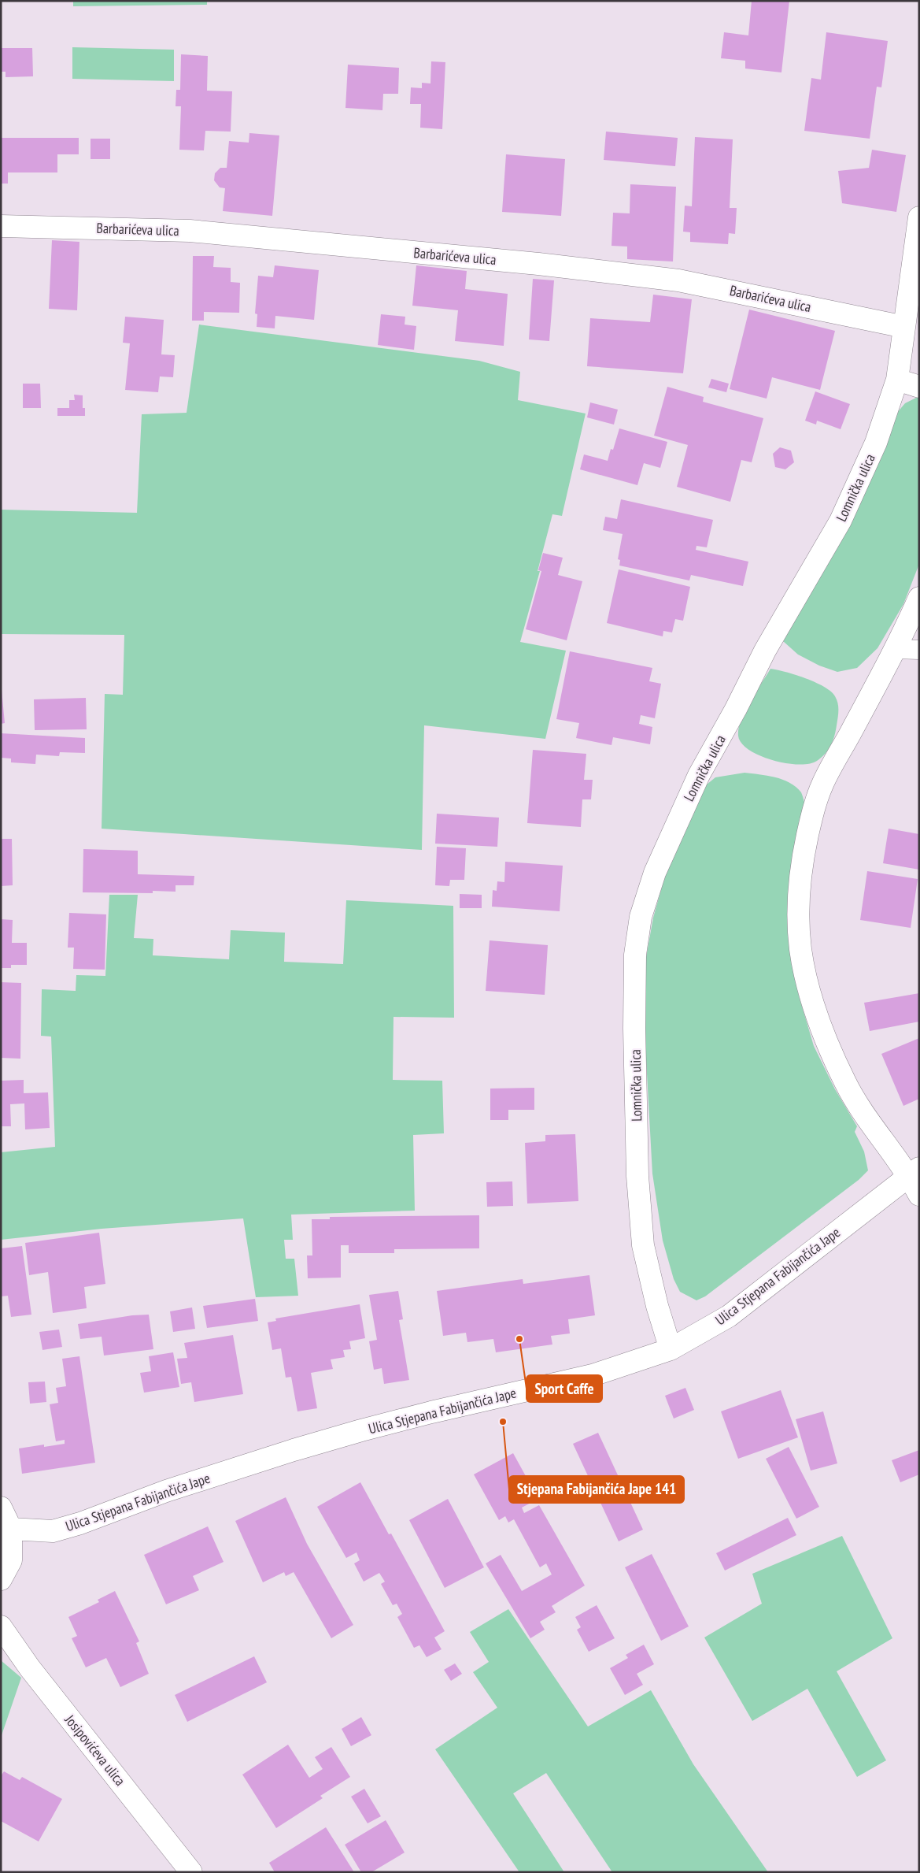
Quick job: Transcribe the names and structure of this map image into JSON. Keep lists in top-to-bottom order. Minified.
{"streets":{"street":["Barbarićeva ulica","Lomnička ulica","Ulica Stjepana Fabijančića Jape","Josipovićeva ulica"]},"crossings":[["Barbarićeva ulica","Lomnička ulica"],["Lomnička ulica","Ulica Stjepana Fabijančića Jape"]],"places":["Sport Caffe","Stjepana Fabijančića Jape 141"]}
